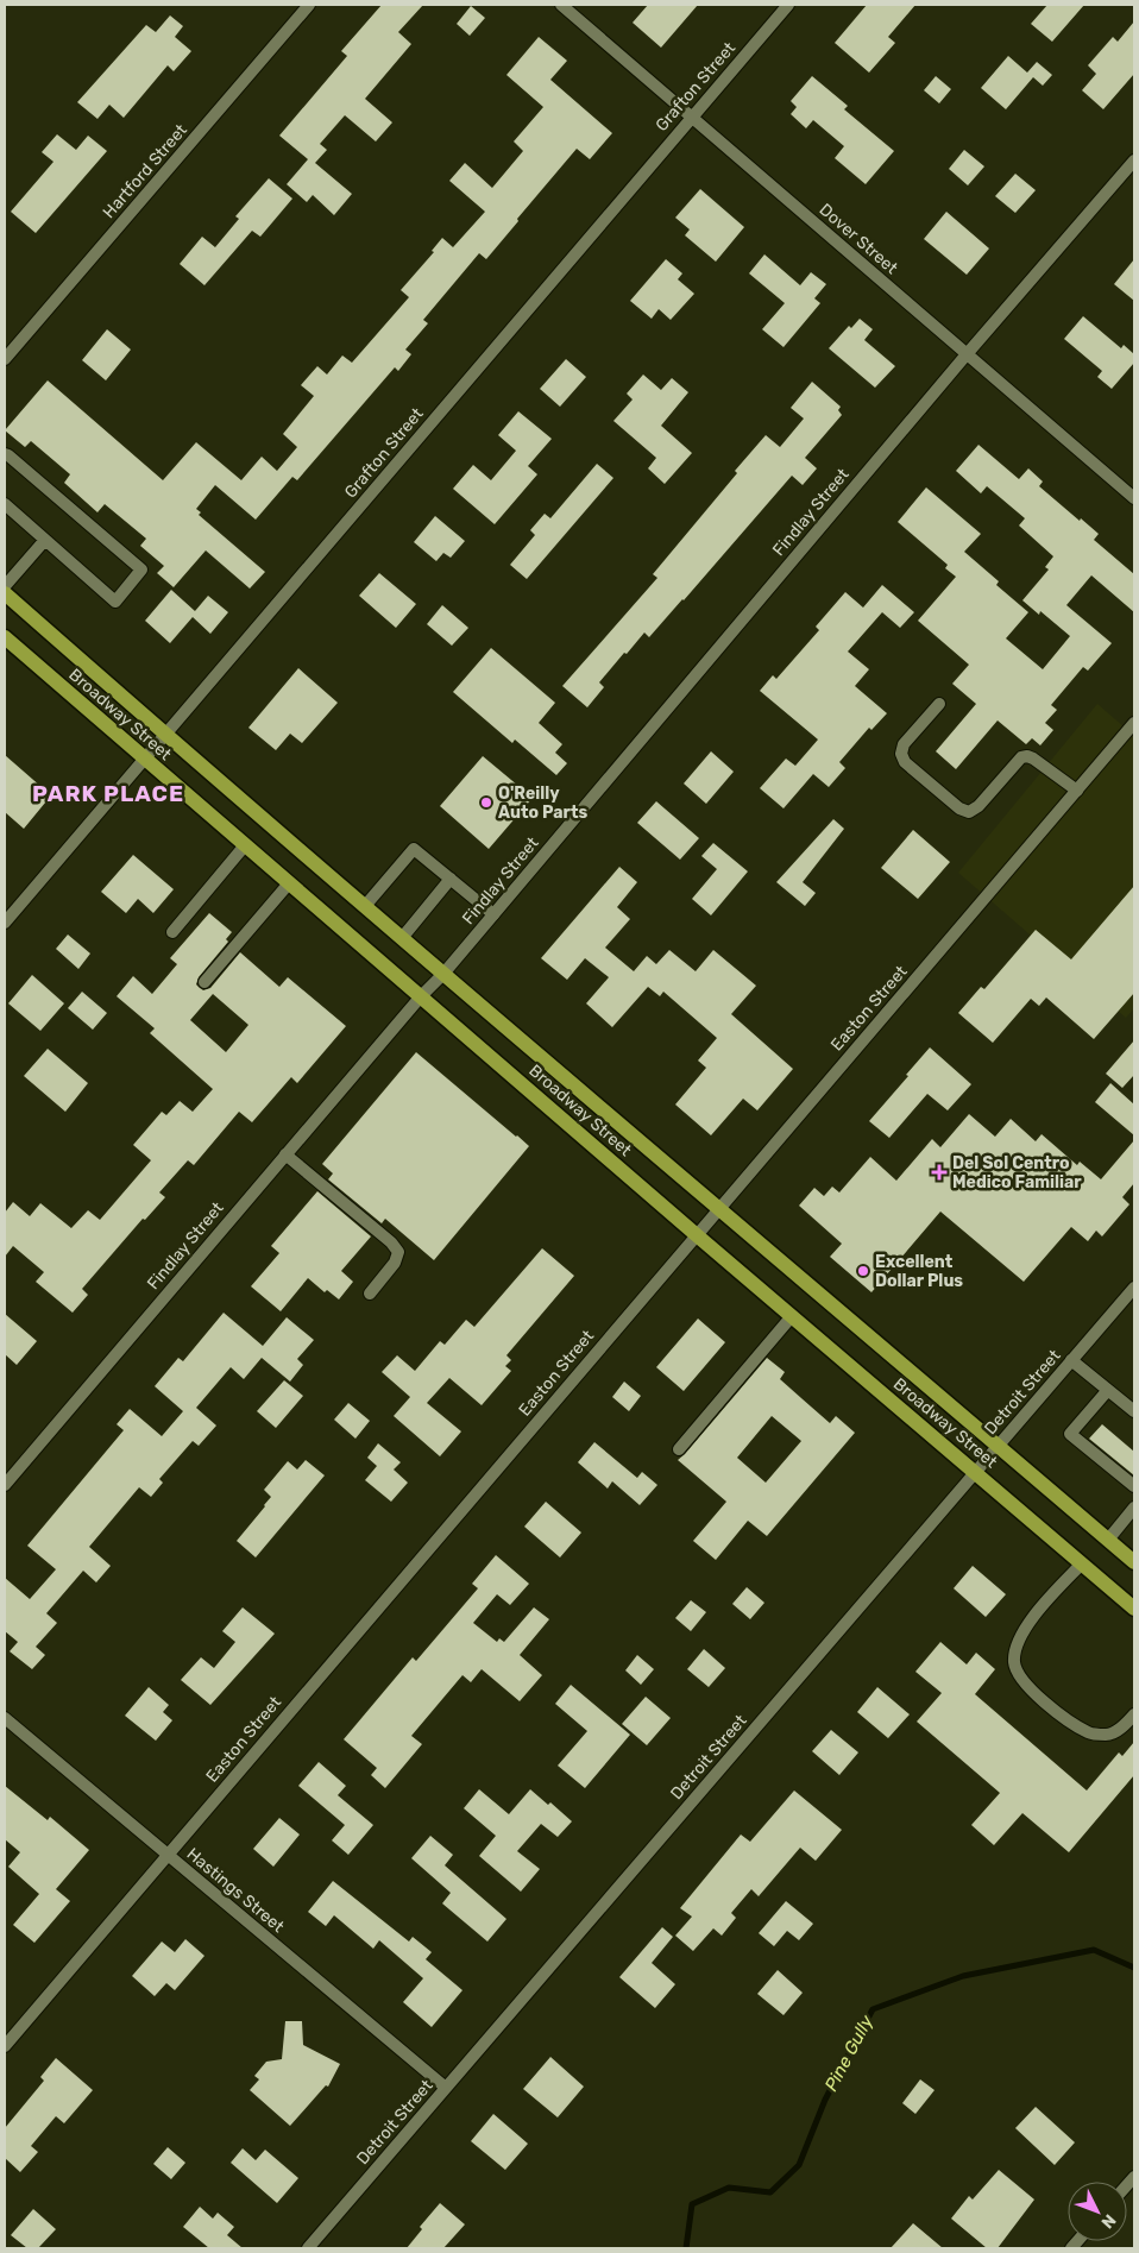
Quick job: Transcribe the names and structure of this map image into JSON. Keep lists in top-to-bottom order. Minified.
{"streets":{"main road":["Broadway Street"],"street":["Grafton Street","Hartford Street","Dover Street","Findlay Street","Easton Street","Detroit Street","Hastings Street"]},"crossings":[["Grafton Street","Dover Street"],["Grafton Street","Broadway Street"],["Dover Street","Findlay Street"],["Findlay Street","Broadway Street"],["Broadway Street","Easton Street"],["Broadway Street","Detroit Street"],["Easton Street","Hastings Street"],["Detroit Street","Hastings Street"]],"districts":["PARK PLACE"],"water":["Pine Gully"],"places":{"other":["O'Reilly Auto Parts","Excellent Dollar Plus"],"health":["Del Sol Centro Medico Familiar"]},"north":"bottom right"}
